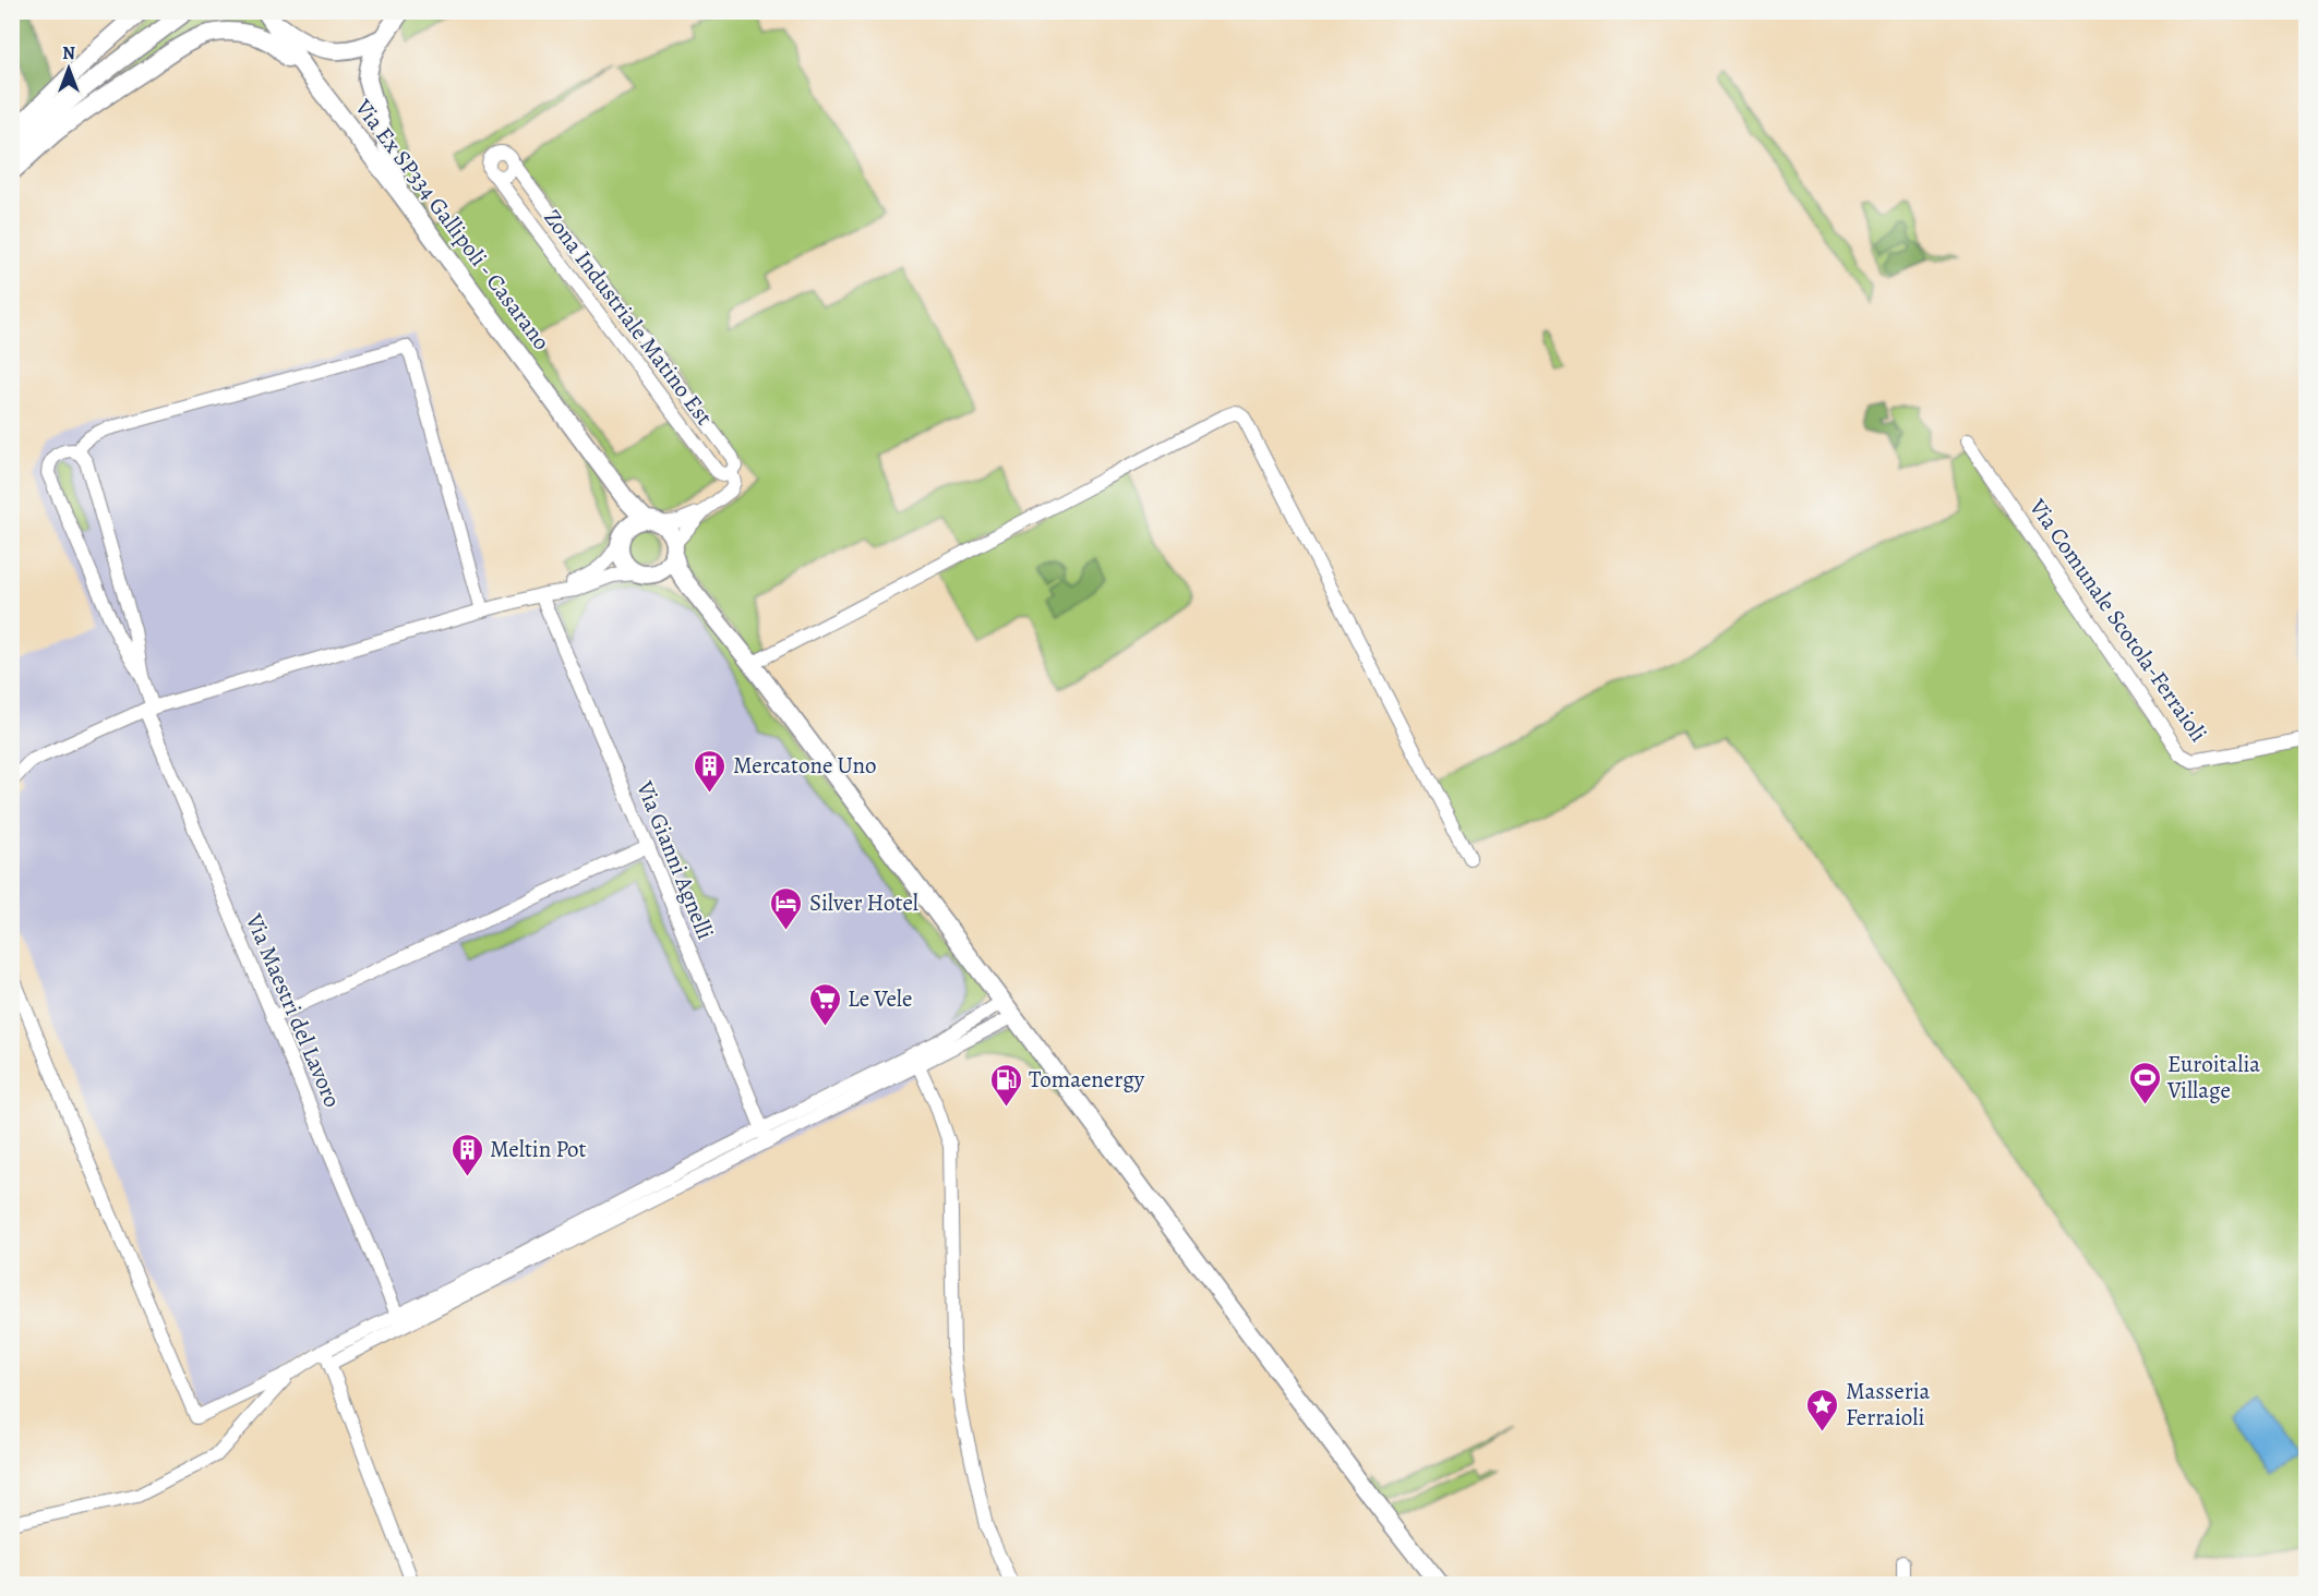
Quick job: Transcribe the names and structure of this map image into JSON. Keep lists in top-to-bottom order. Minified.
{"streets":{"main road":["Via Ex SP334 Gallipoli - Casarano"],"street":["Zona Industriale Matino Est","Via Comunale Scotola-Ferraioli","Via Gianni Agnelli","Via Maestri del Lavoro"]},"places":{"building":["Mercatone Uno","Meltin Pot"],"hotel":["Silver Hotel"],"supermarket":["Le Vele"],"sports":["Euroitalia Village"],"fuel station":["Tomaenergy"],"place":["Masseria Ferraioli"]},"north":"top"}
